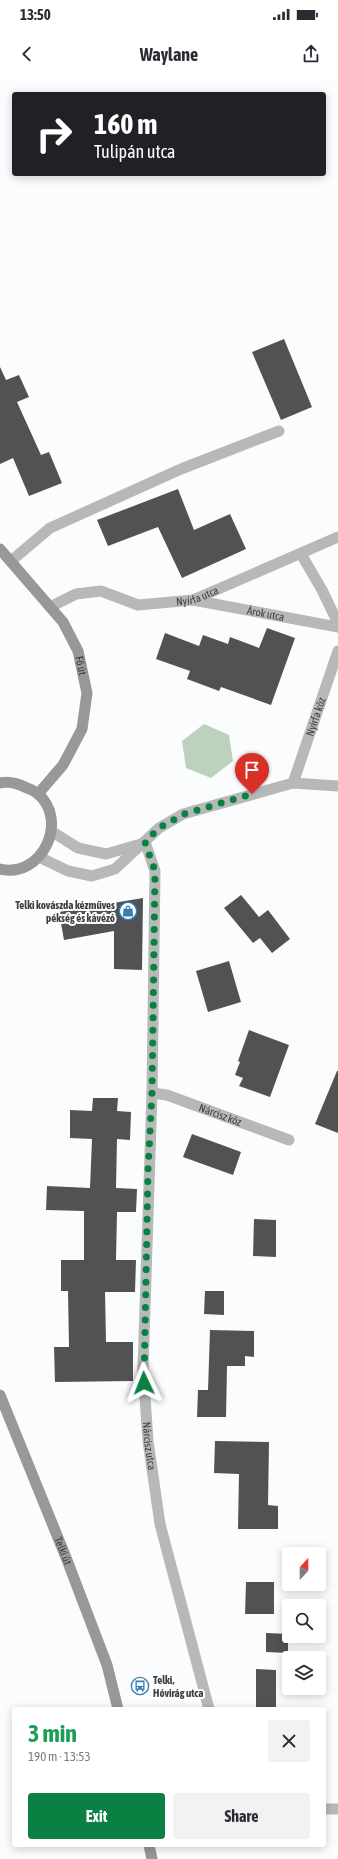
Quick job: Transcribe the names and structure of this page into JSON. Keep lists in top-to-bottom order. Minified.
{"streets":{"main road":["Fő út","Telki út"],"street":["Nyírfa utca","Árok utca","Nyírfa köz","Nárcisz köz","Nárcisz utca"]},"crossings":[["Nyírfa utca","Árok utca"],["Nyírfa utca","Fő út"],["Nárcisz köz","Nárcisz utca"]],"places":{"shop":["Telki kovászda kézműves pékség és kávézó"],"bus stop":["Telki, Hóvirág utca"]},"north":"top","page":{"status":"13:50","header":"Waylane","turn":["160 m","Tulipán utca"],"heading":["3 min","190 m · 13:53"],"buttons":["Exit","Share"]}}
